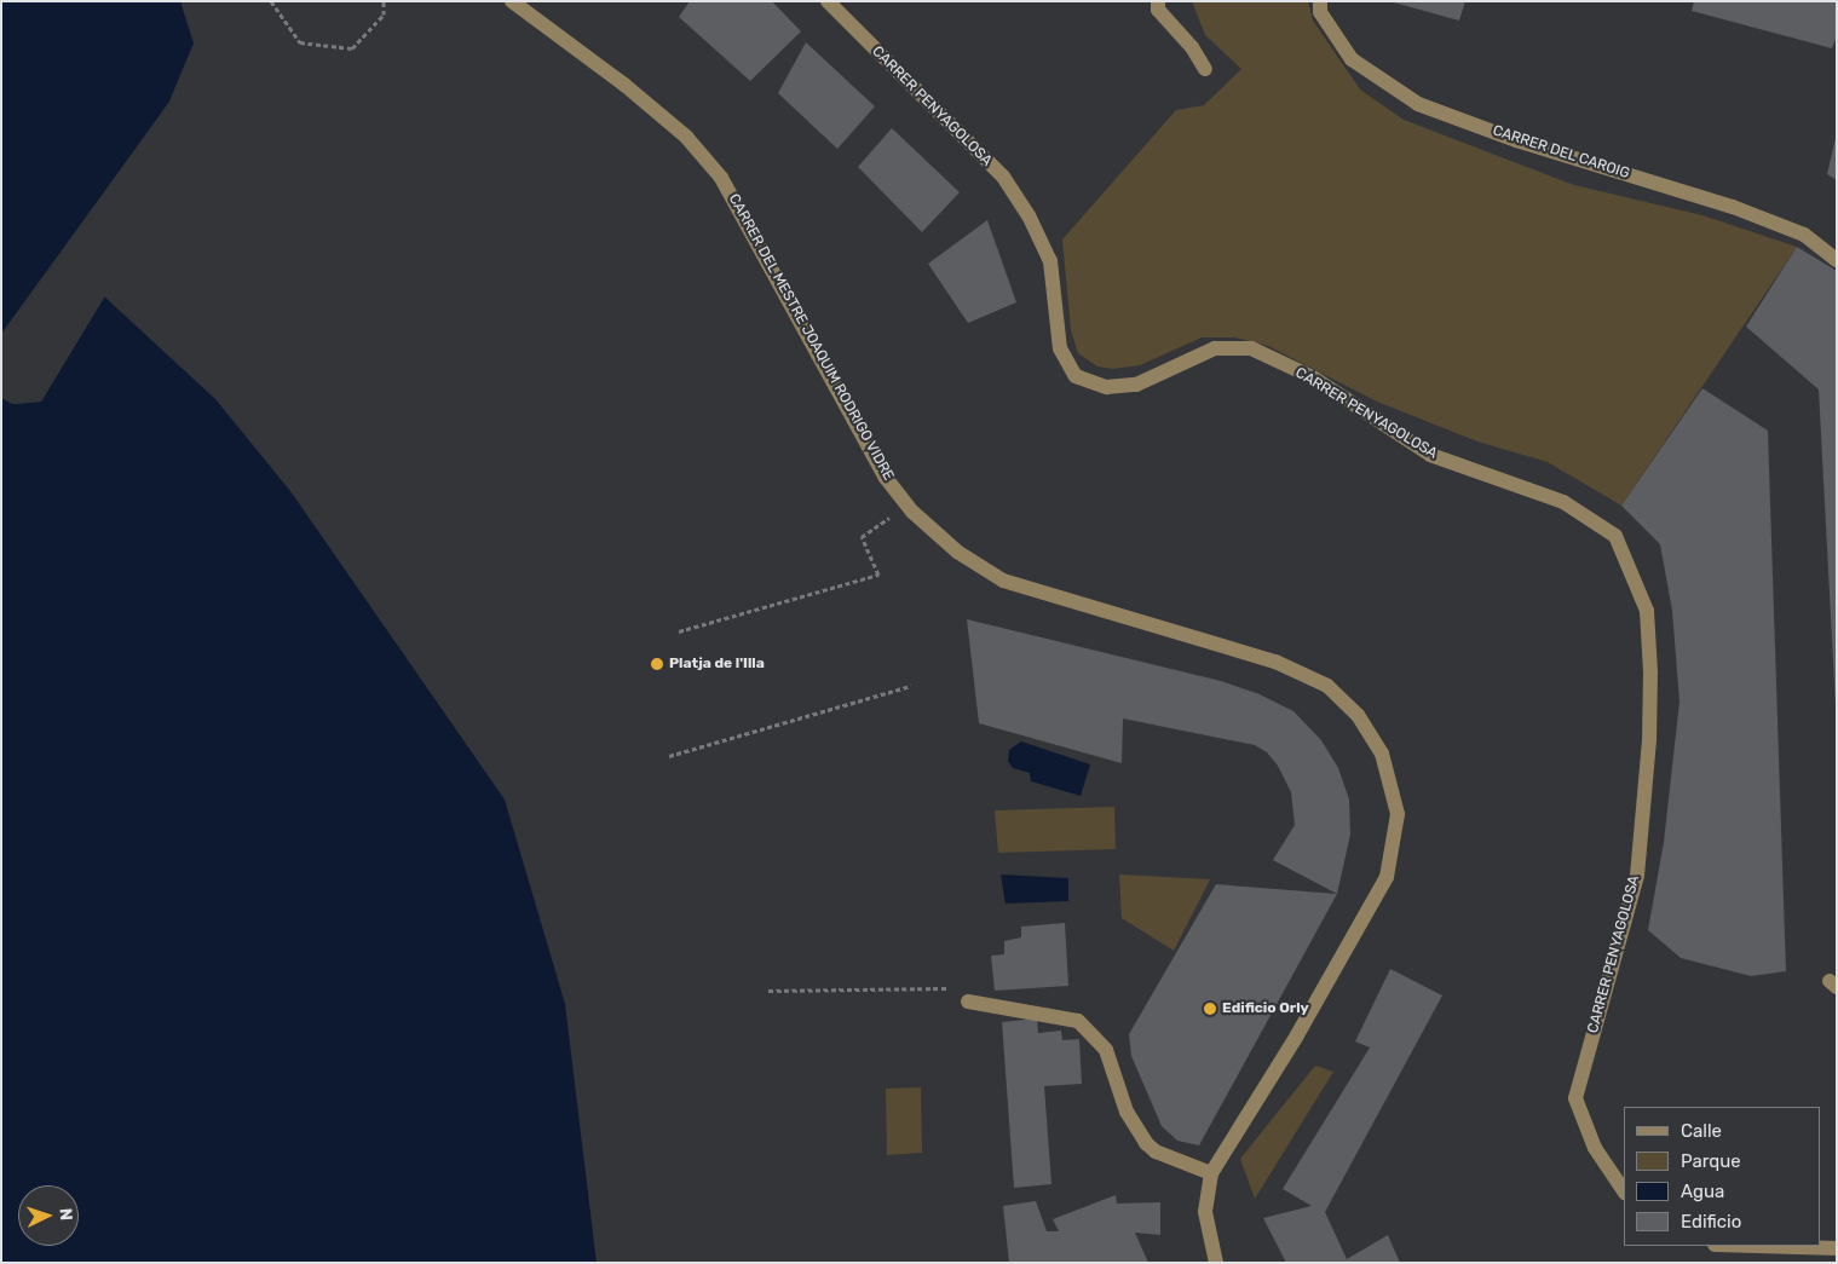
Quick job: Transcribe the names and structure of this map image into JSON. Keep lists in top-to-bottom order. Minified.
{"streets":{"street":["CARRER PENYAGOLOSA","CARRER DEL CAROIG","CARRER DEL MESTRE JOAQUIM RODRIGO VIDRE"]},"places":["Platja de l'Illa","Edificio Orly"],"legend":["Calle","Parque","Agua","Edificio"],"north":"right"}
